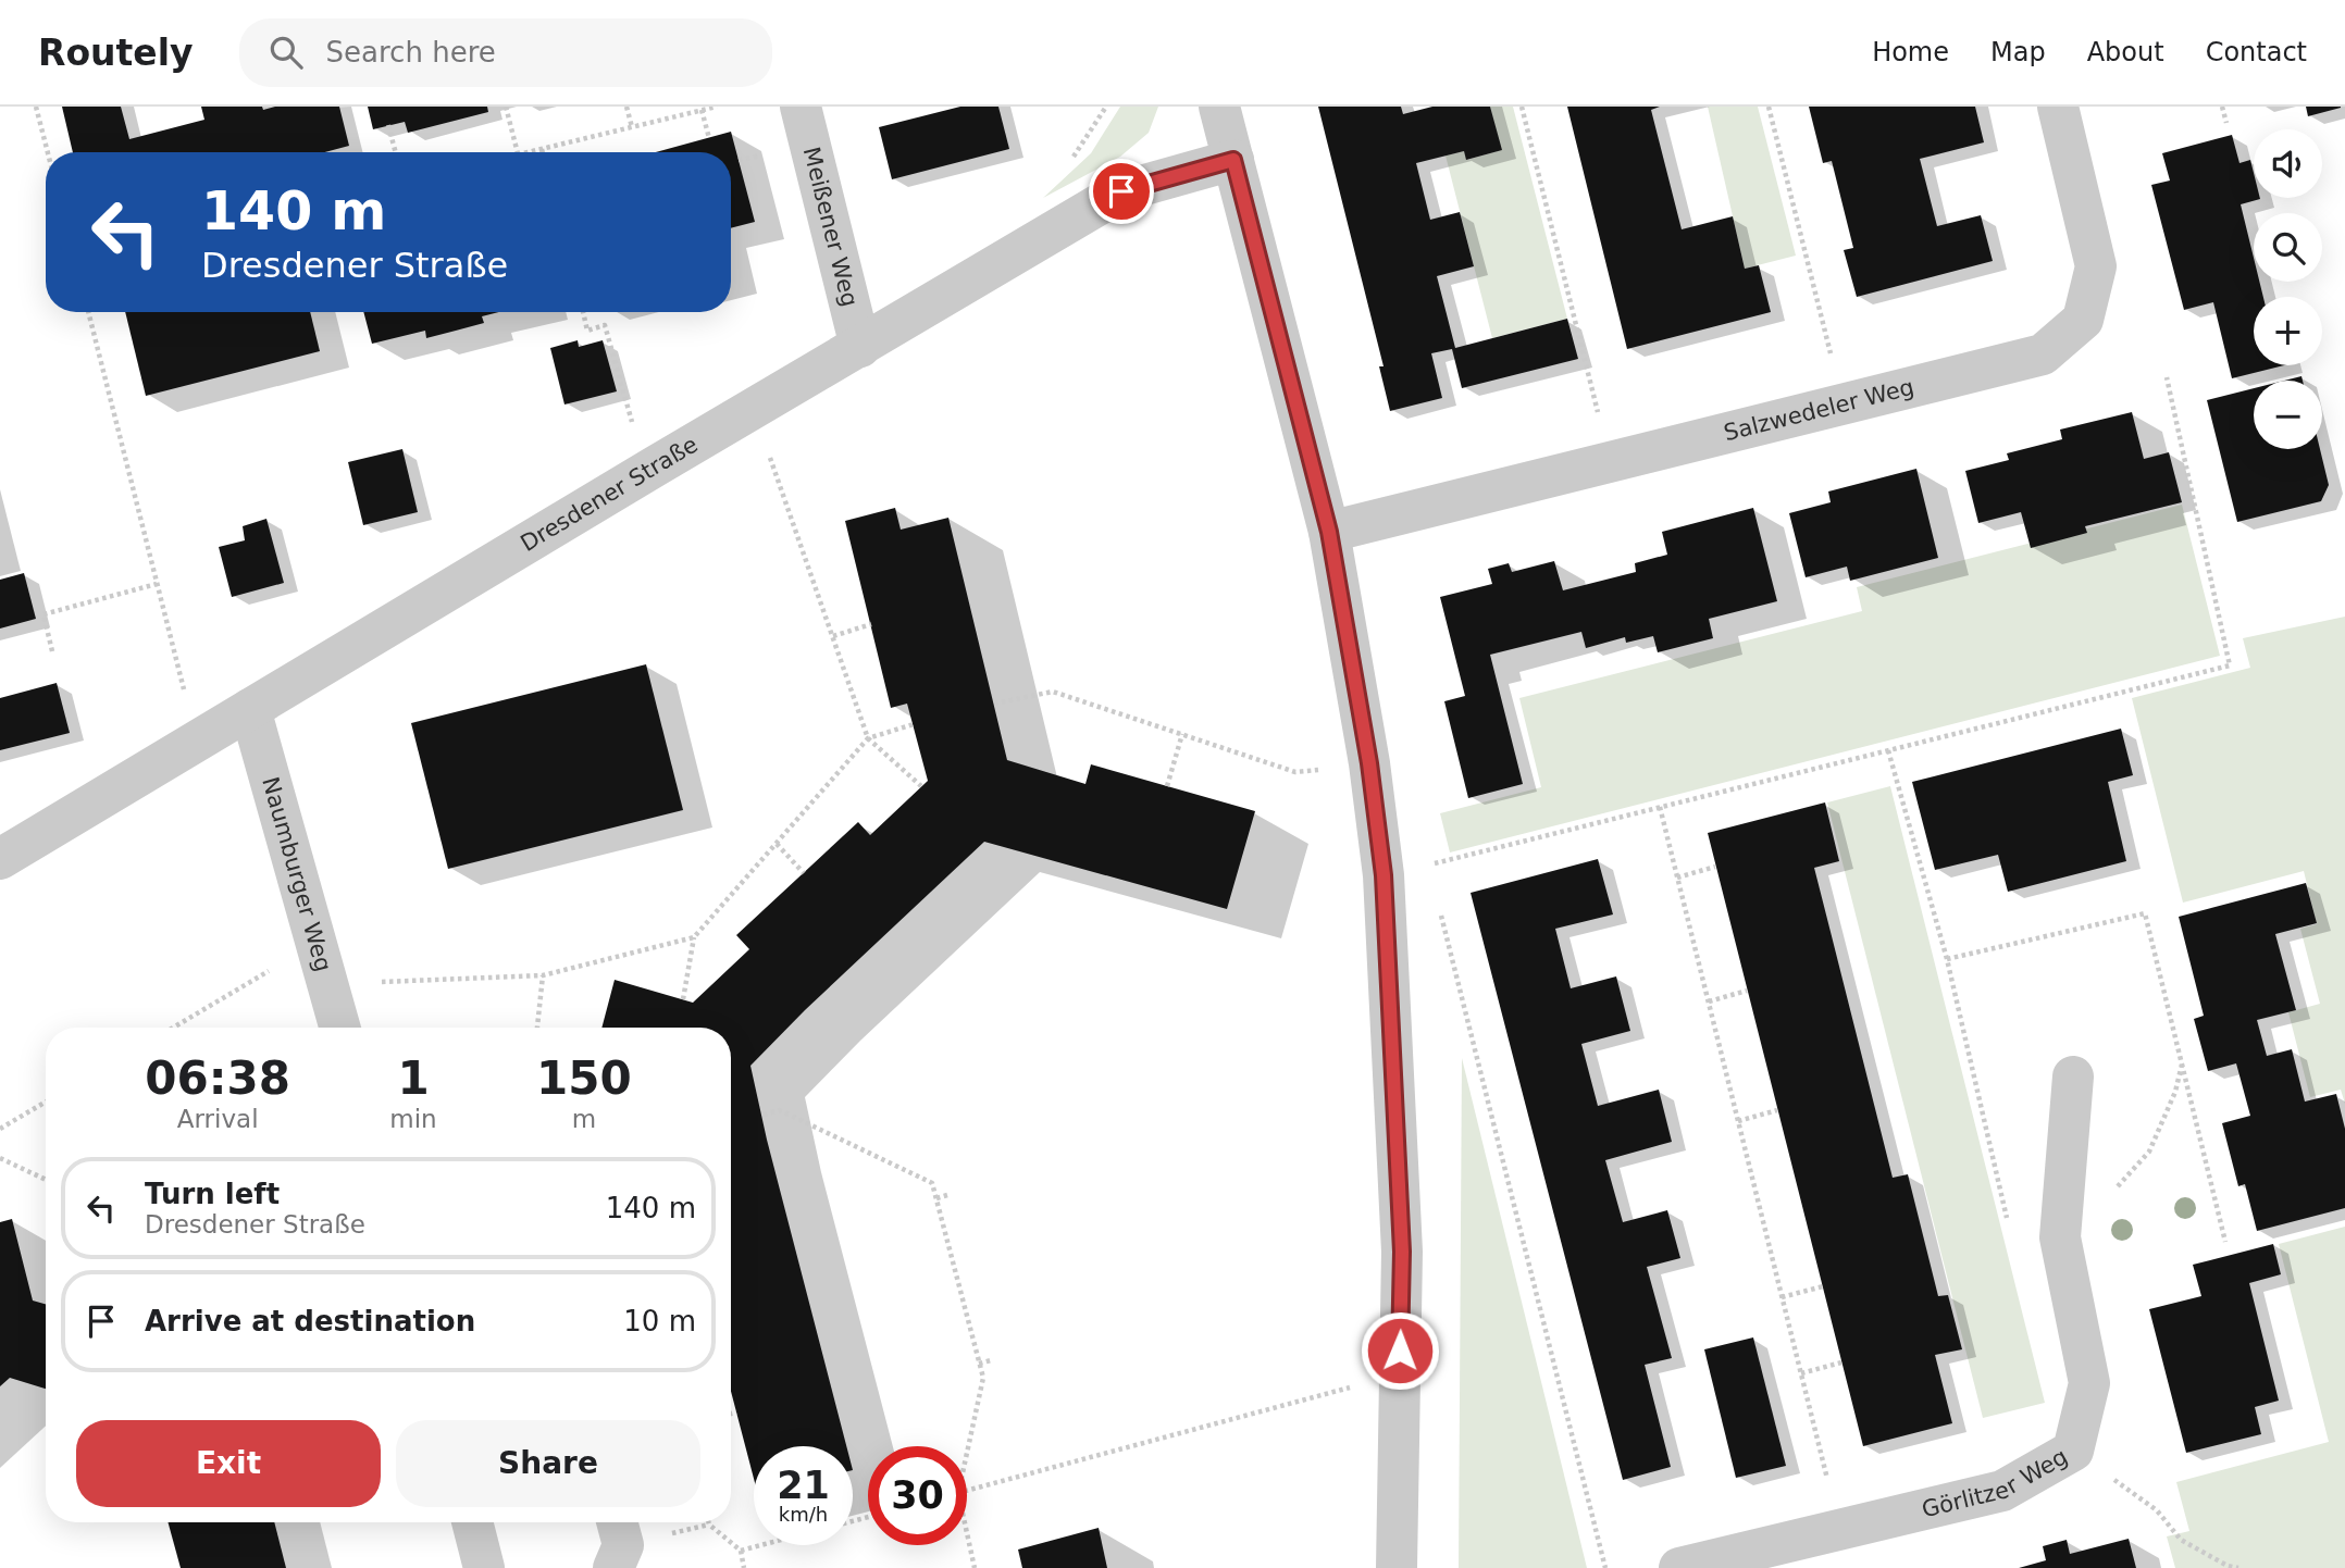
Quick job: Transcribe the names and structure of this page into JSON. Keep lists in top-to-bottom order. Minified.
{"streets":{"street":["Meißener Weg","Salzwedeler Weg","Dresdener Straße","Naumburger Weg","Görlitzer Weg"]},"crossings":[["Meißener Weg","Dresdener Straße"],["Dresdener Straße","Naumburger Weg"]],"page":{"header":"Routely","search":"Search here","nav":["Home","Map","About","Contact"],"map_buttons":["+","−"],"turn":["140 m","Dresdener Straße"],"eta":["06:38","Arrival","1","min","150","m"],"list":[{"name":"Turn left","note":"Dresdener Straße","value":"140 m"},{"name":"Arrive at destination","value":"10 m"}],"buttons":["Exit","Share"],"speed":"21 km/h","limit":"30"}}
